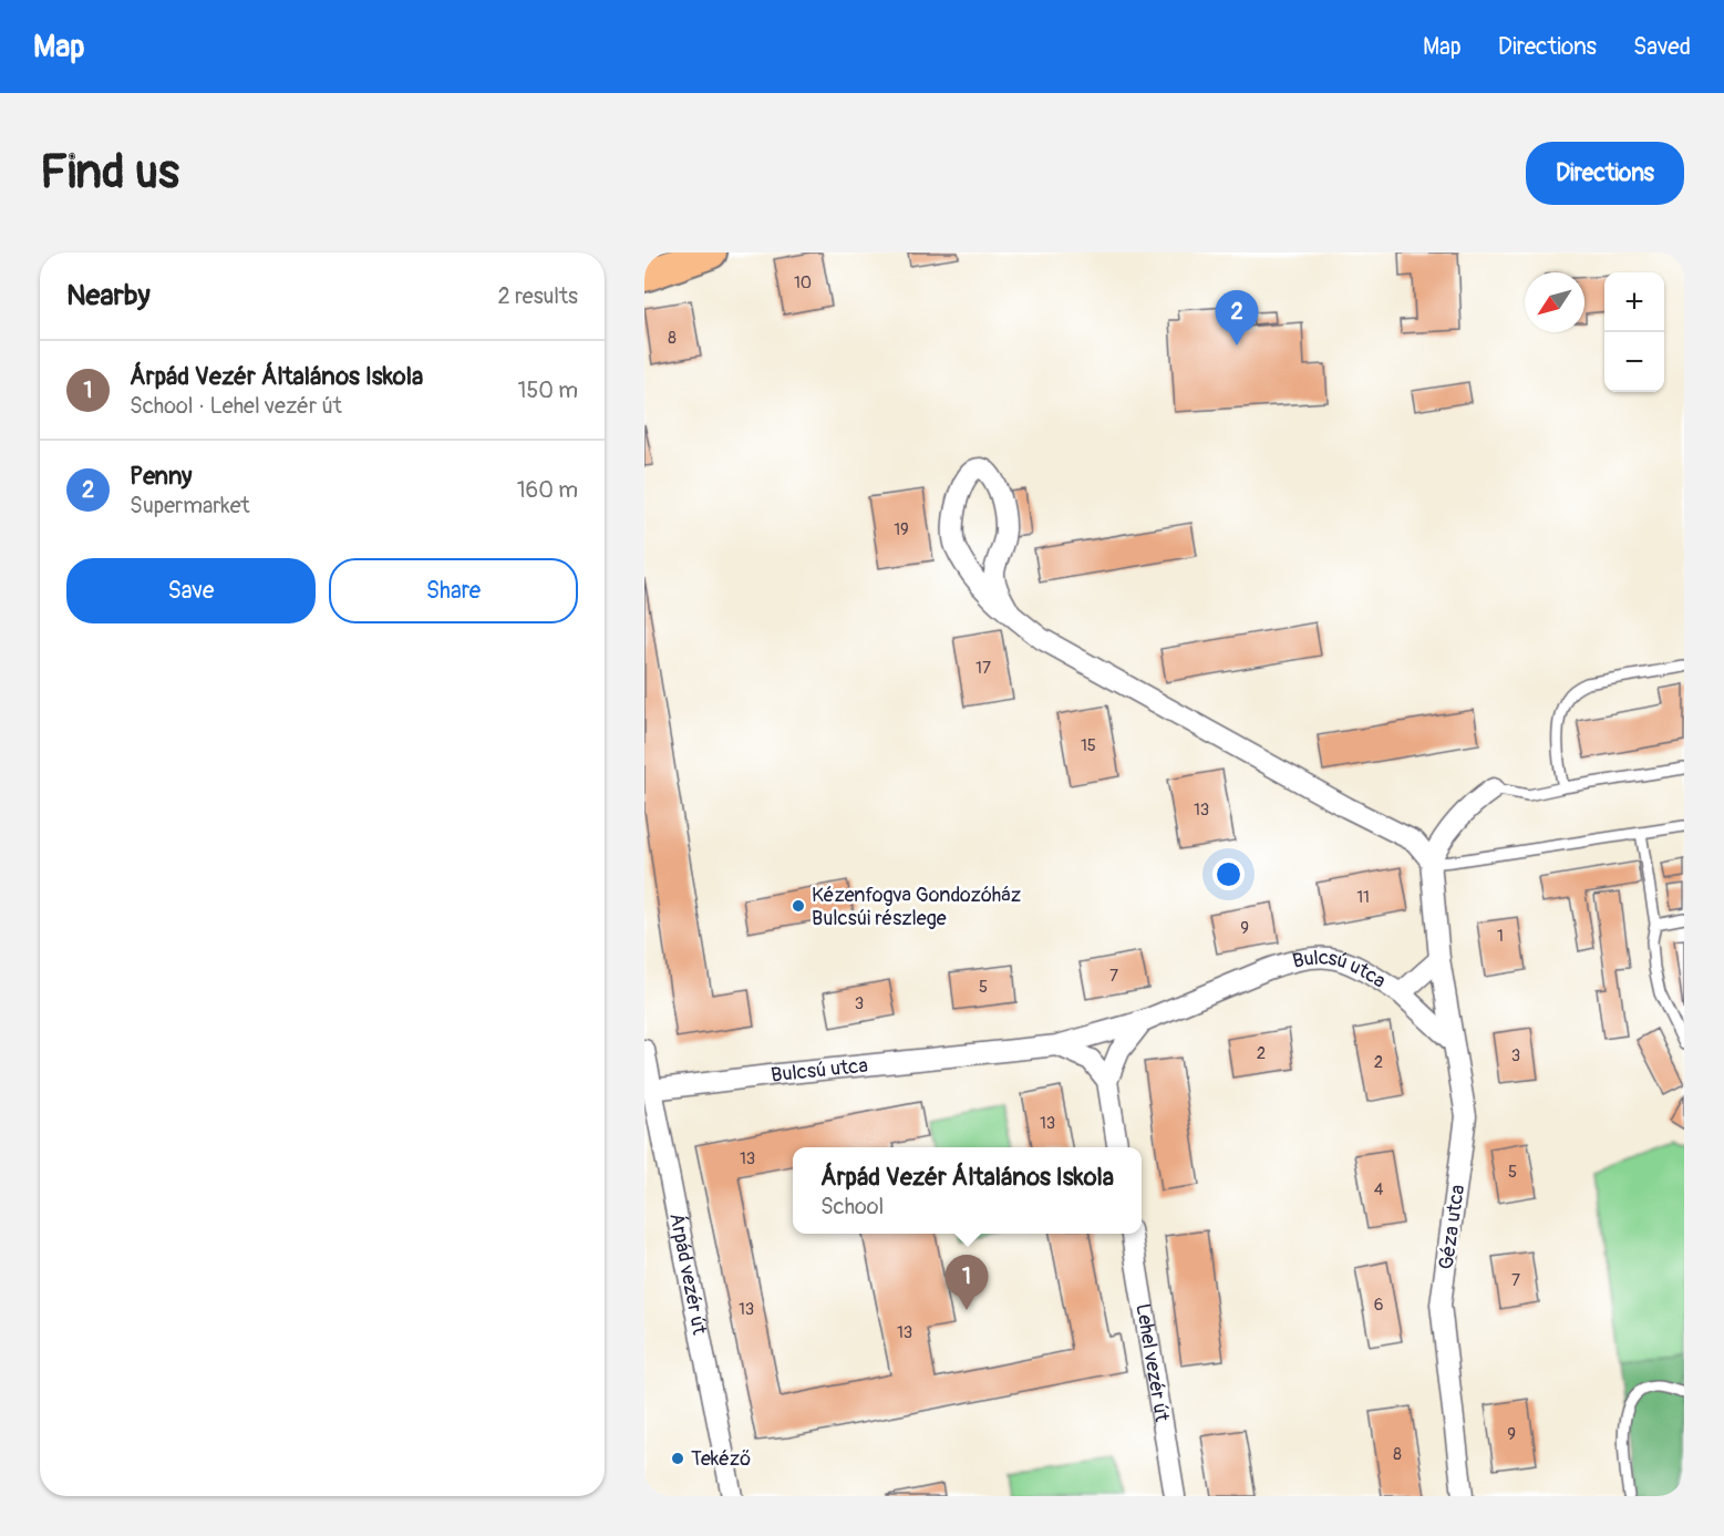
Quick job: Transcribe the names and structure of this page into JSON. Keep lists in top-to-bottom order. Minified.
{"streets":{"street":["Bulcsú utca","Géza utca","Árpád vezér út","Lehel vezér út"]},"crossings":[["Bulcsú utca","Géza utca"],["Bulcsú utca","Árpád vezér út"]],"places":["Kézenfogva Gondozóház Bulcsúi részlege","Tekéző"],"house_numbers":["10","8","19","17","15","13","11","9","1","7","5","3","2","3","2","13","13","5","4","7","6","13","13","9","8"],"north":"bottom left","page":{"header":"Map","nav":["Map","Directions","Saved"],"buttons":["Directions",["Save","Share"]],"title":"Find us","heading":["Nearby","2 results"],"map_buttons":["+","−"],"pins":["2","1"],"list":[{"mark":"1","name":"Árpád Vezér Általános Iskola","note":"School · Lehel vezér út","value":"150 m"},{"mark":"2","name":"Penny","note":"Supermarket","value":"160 m"}],"popup":["Árpád Vezér Általános Iskola","School"]}}
